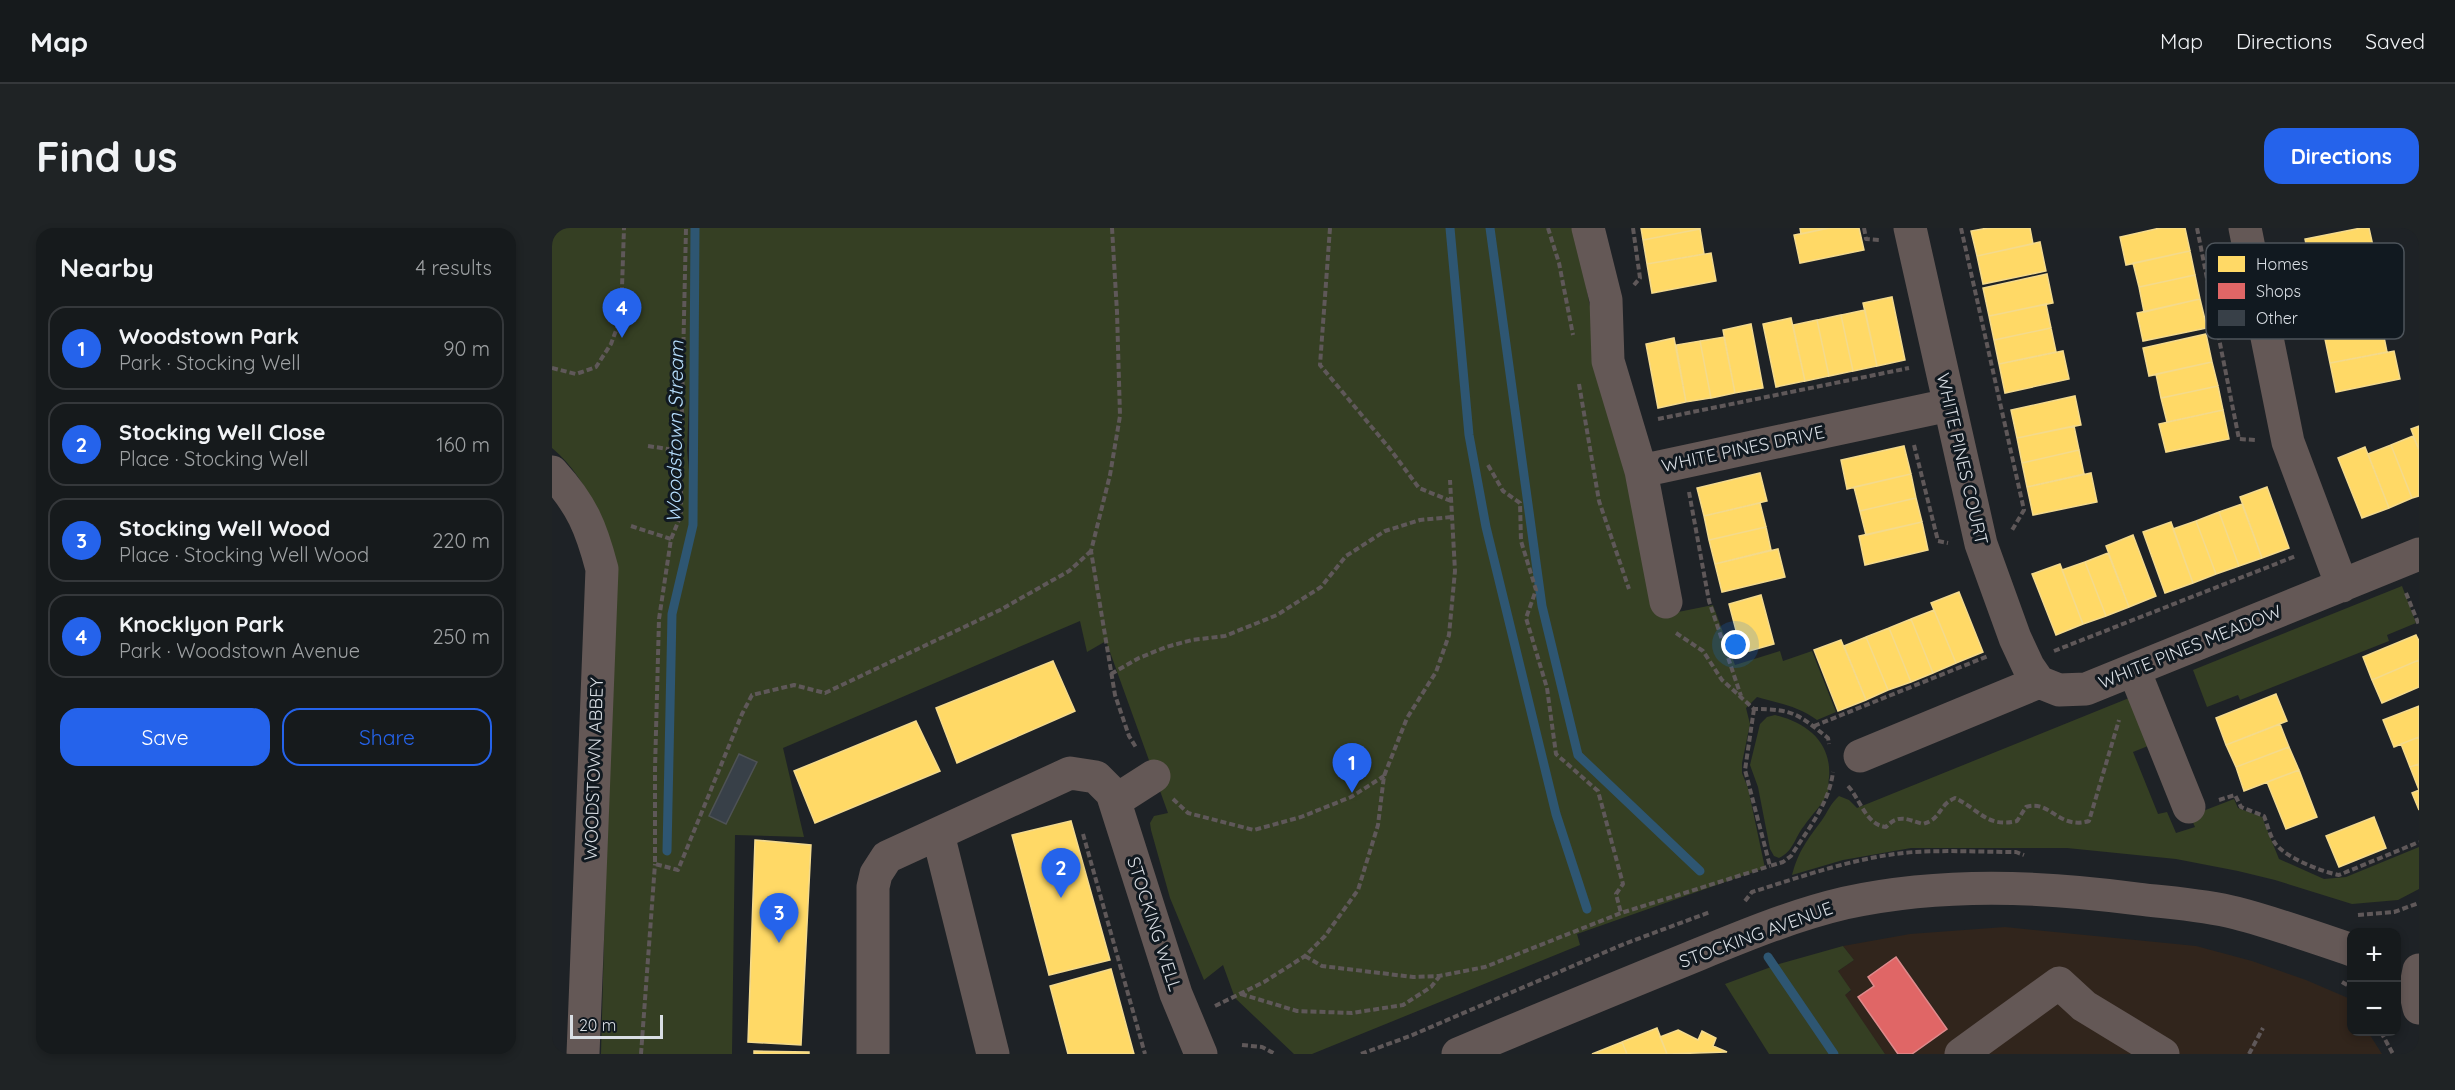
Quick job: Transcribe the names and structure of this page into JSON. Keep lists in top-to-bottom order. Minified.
{"streets":{"street":["WHITE PINES DRIVE","WHITE PINES COURT","WHITE PINES MEADOW","WOODSTOWN ABBEY","STOCKING WELL","STOCKING AVENUE"]},"crossings":[["WHITE PINES DRIVE","WHITE PINES COURT"],["WHITE PINES COURT","WHITE PINES MEADOW"]],"water":["Woodstown Stream"],"legend":["Homes","Shops","Other"],"scale_bar":"20 m","page":{"header":"Map","nav":["Map","Directions","Saved"],"buttons":["Directions",["Save","Share"]],"title":"Find us","heading":["Nearby","4 results"],"pins":["4","1","2","3"],"list":[{"mark":"1","name":"Woodstown Park","note":"Park · Stocking Well","value":"90 m"},{"mark":"2","name":"Stocking Well Close","note":"Place · Stocking Well","value":"160 m"},{"mark":"3","name":"Stocking Well Wood","note":"Place · Stocking Well Wood","value":"220 m"},{"mark":"4","name":"Knocklyon Park","note":"Park · Woodstown Avenue","value":"250 m"}],"map_buttons":["+","−"],"scale":"20 m"}}
